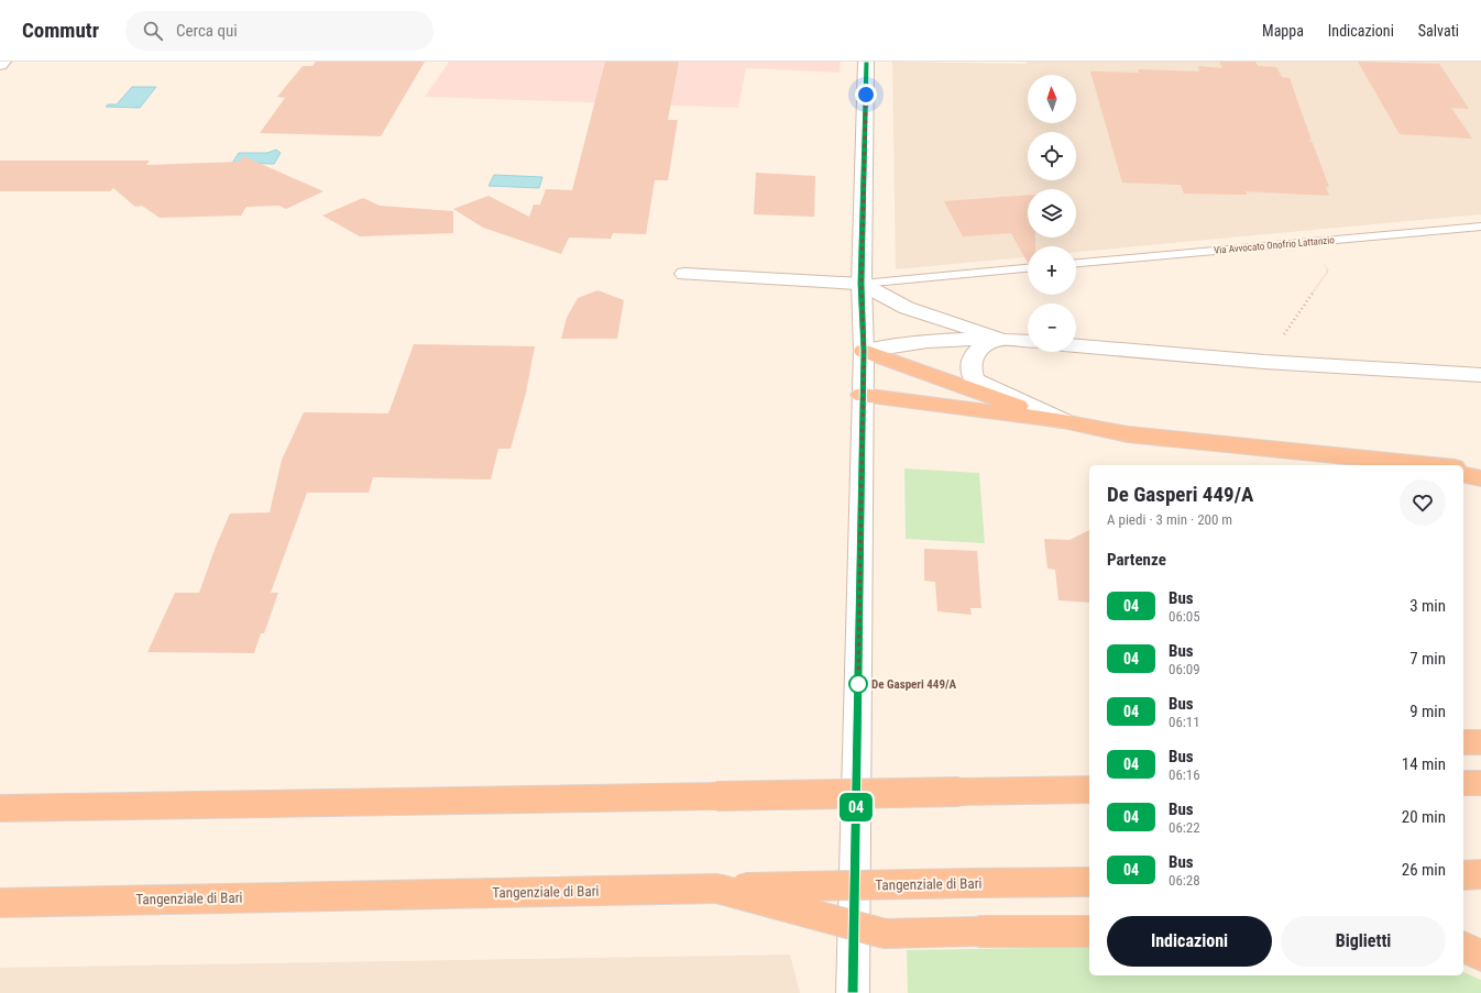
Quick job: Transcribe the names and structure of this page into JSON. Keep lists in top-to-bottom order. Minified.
{"streets":{"highway":["Tangenziale di Bari"],"lane":["Via Avvocato Onofrio Lattanzio"]},"places":["De Gasperi 449/A"],"lines":["bus line 04"],"north":"top","page":{"header":"Commutr","search":"Cerca qui","nav":["Mappa","Indicazioni","Salvati"],"on_map":"04","map_buttons":["+","−"],"heading":[["De Gasperi 449/A","A piedi · 3 min · 200 m"],"Partenze"],"list":[{"mark":"04","name":"Bus","note":"06:05","value":"3 min"},{"mark":"04","name":"Bus","note":"06:09","value":"7 min"},{"mark":"04","name":"Bus","note":"06:11","value":"9 min"},{"mark":"04","name":"Bus","note":"06:16","value":"14 min"},{"mark":"04","name":"Bus","note":"06:22","value":"20 min"},{"mark":"04","name":"Bus","note":"06:28","value":"26 min"}],"buttons":["Indicazioni","Biglietti"]}}
